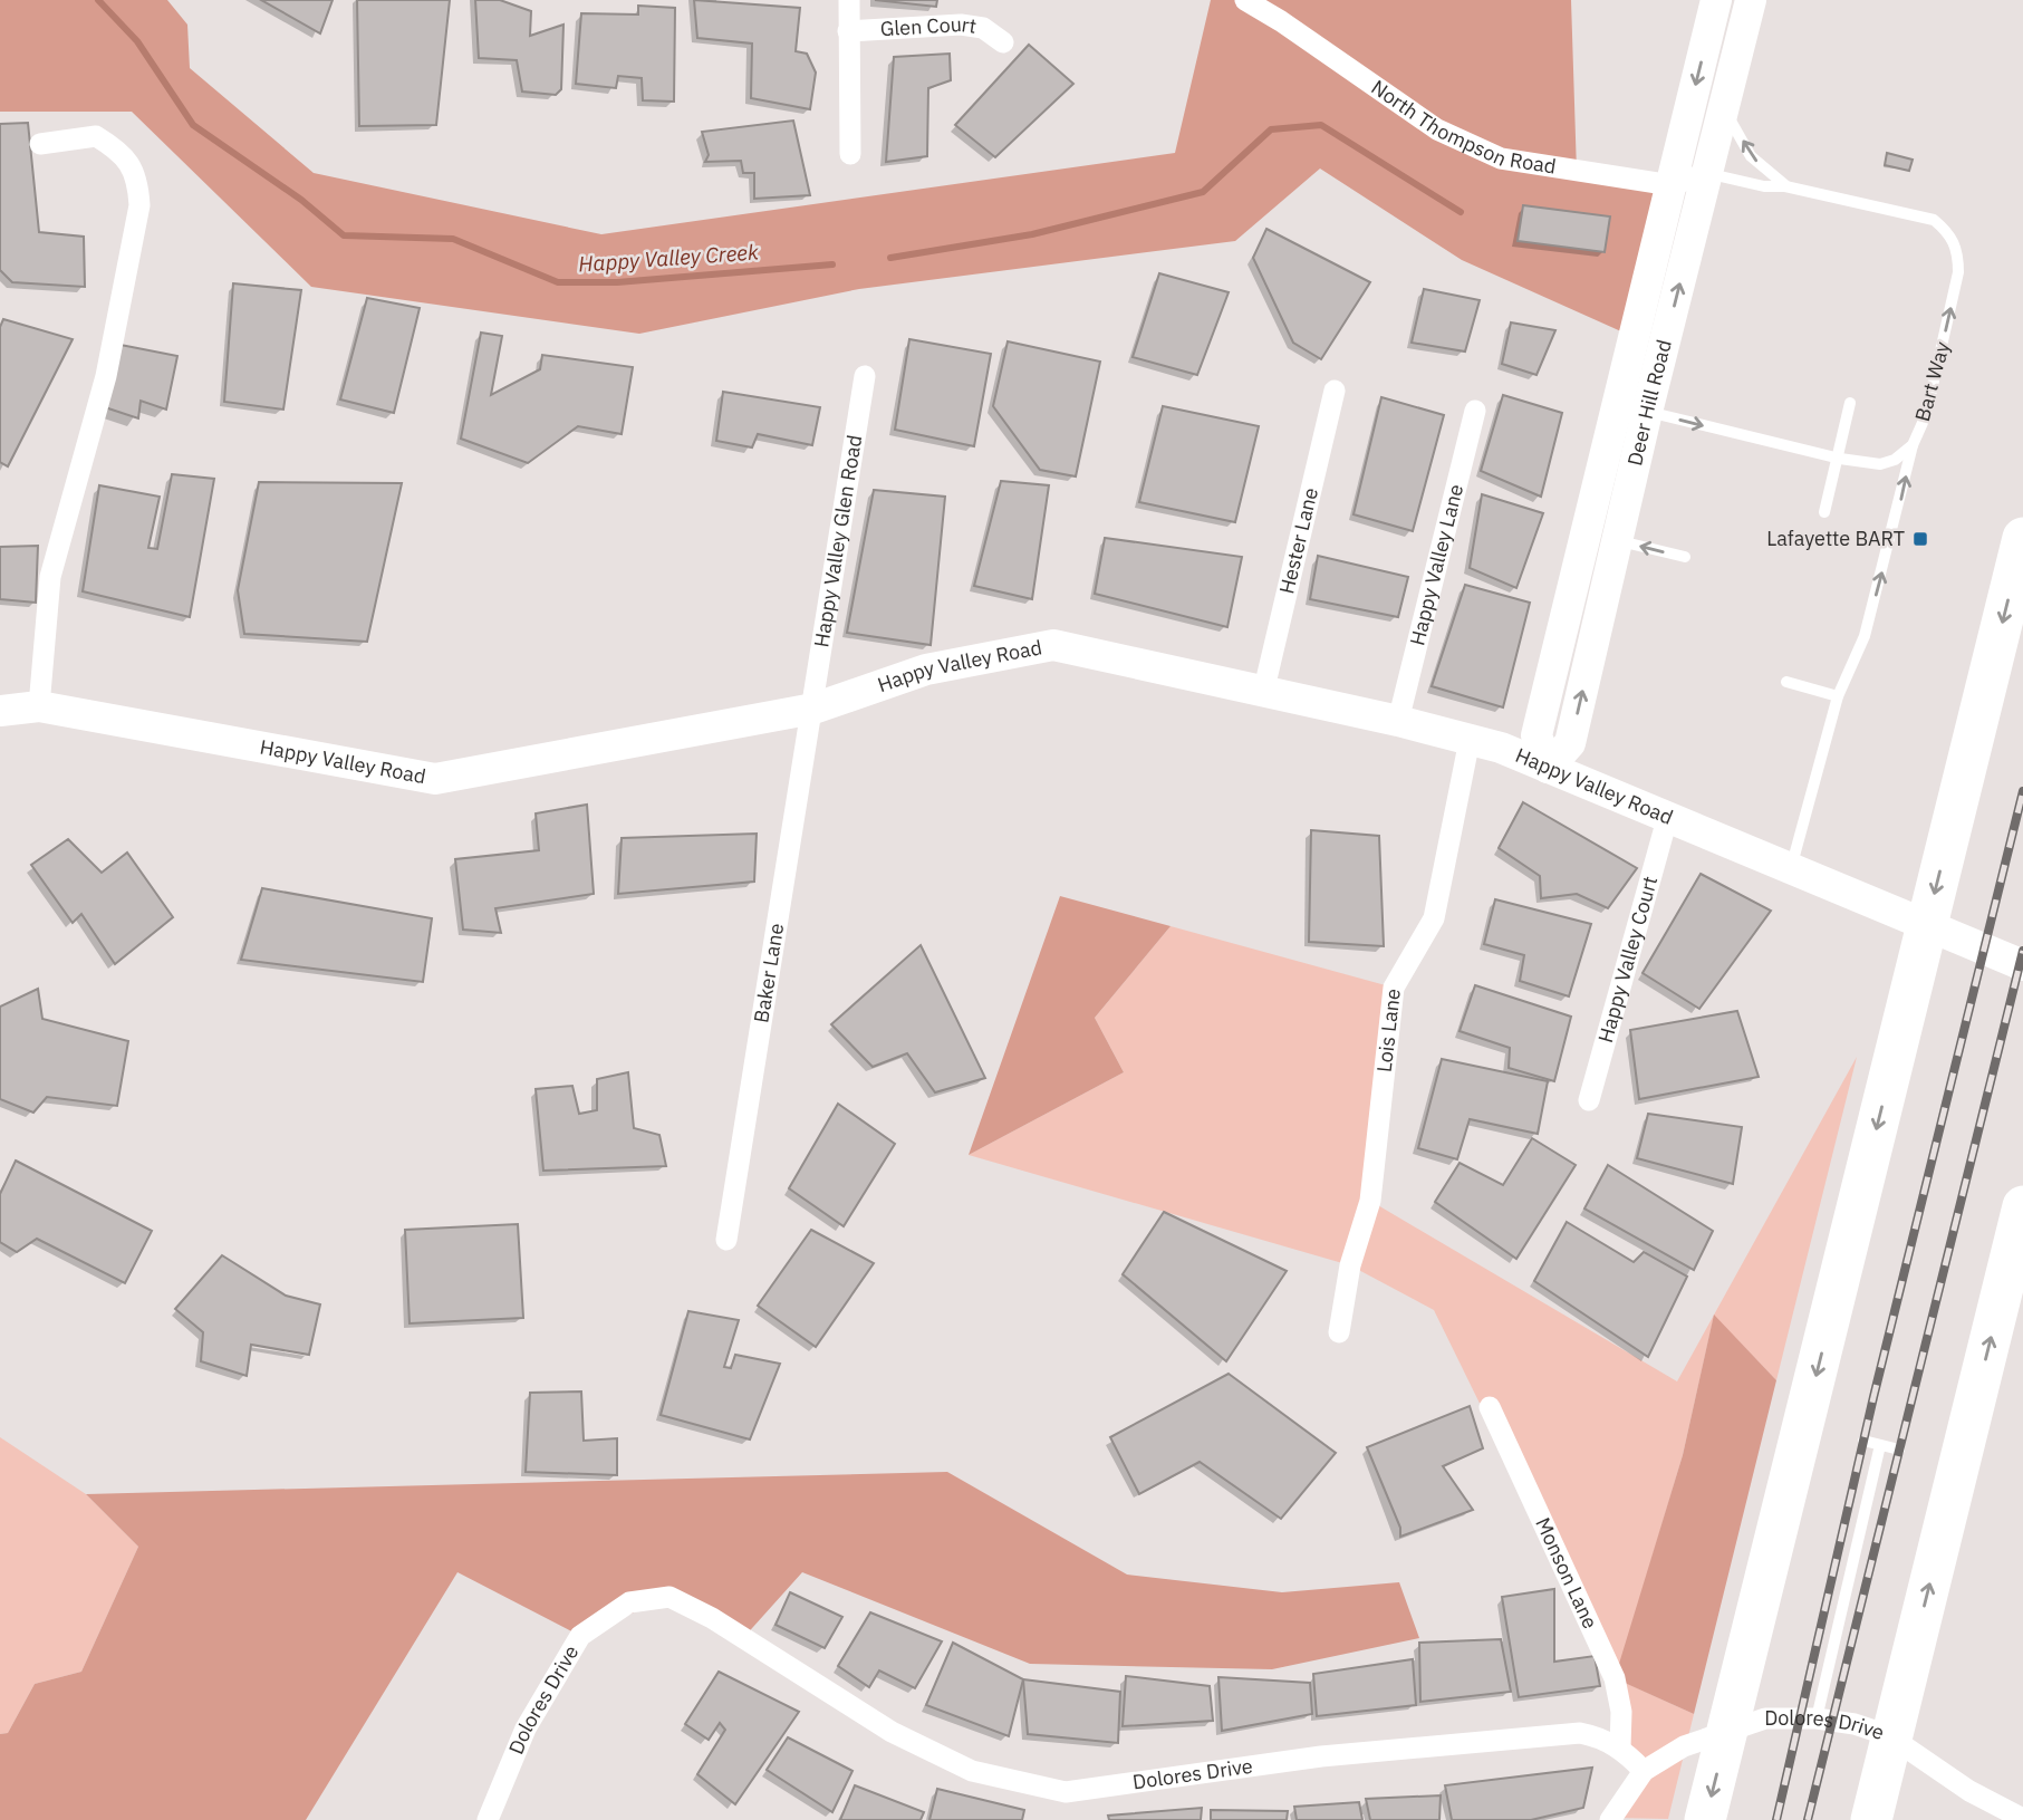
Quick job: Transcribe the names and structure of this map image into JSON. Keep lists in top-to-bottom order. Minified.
{"streets":{"street":["Glen Court","North Thompson Road","Deer Hill Road","Hester Lane","Happy Valley Glen Road","Happy Valley Lane","Happy Valley Road","Happy Valley Court","Baker Lane","Lois Lane","Monson Lane","Dolores Drive"],"lane":["Bart Way"]},"crossings":[["North Thompson Road","Bart Way"],["North Thompson Road","Deer Hill Road"],["Bart Way","Deer Hill Road"],["Deer Hill Road","Happy Valley Road"],["Hester Lane","Happy Valley Road"],["Happy Valley Glen Road","Happy Valley Road"],["Happy Valley Glen Road","Baker Lane"],["Happy Valley Lane","Happy Valley Road"],["Happy Valley Road","Happy Valley Court"],["Happy Valley Road","Baker Lane"],["Happy Valley Road","Lois Lane"],["Monson Lane","Dolores Drive"]],"water":["Happy Valley Creek"],"places":{"transit":["Lafayette BART"]}}
